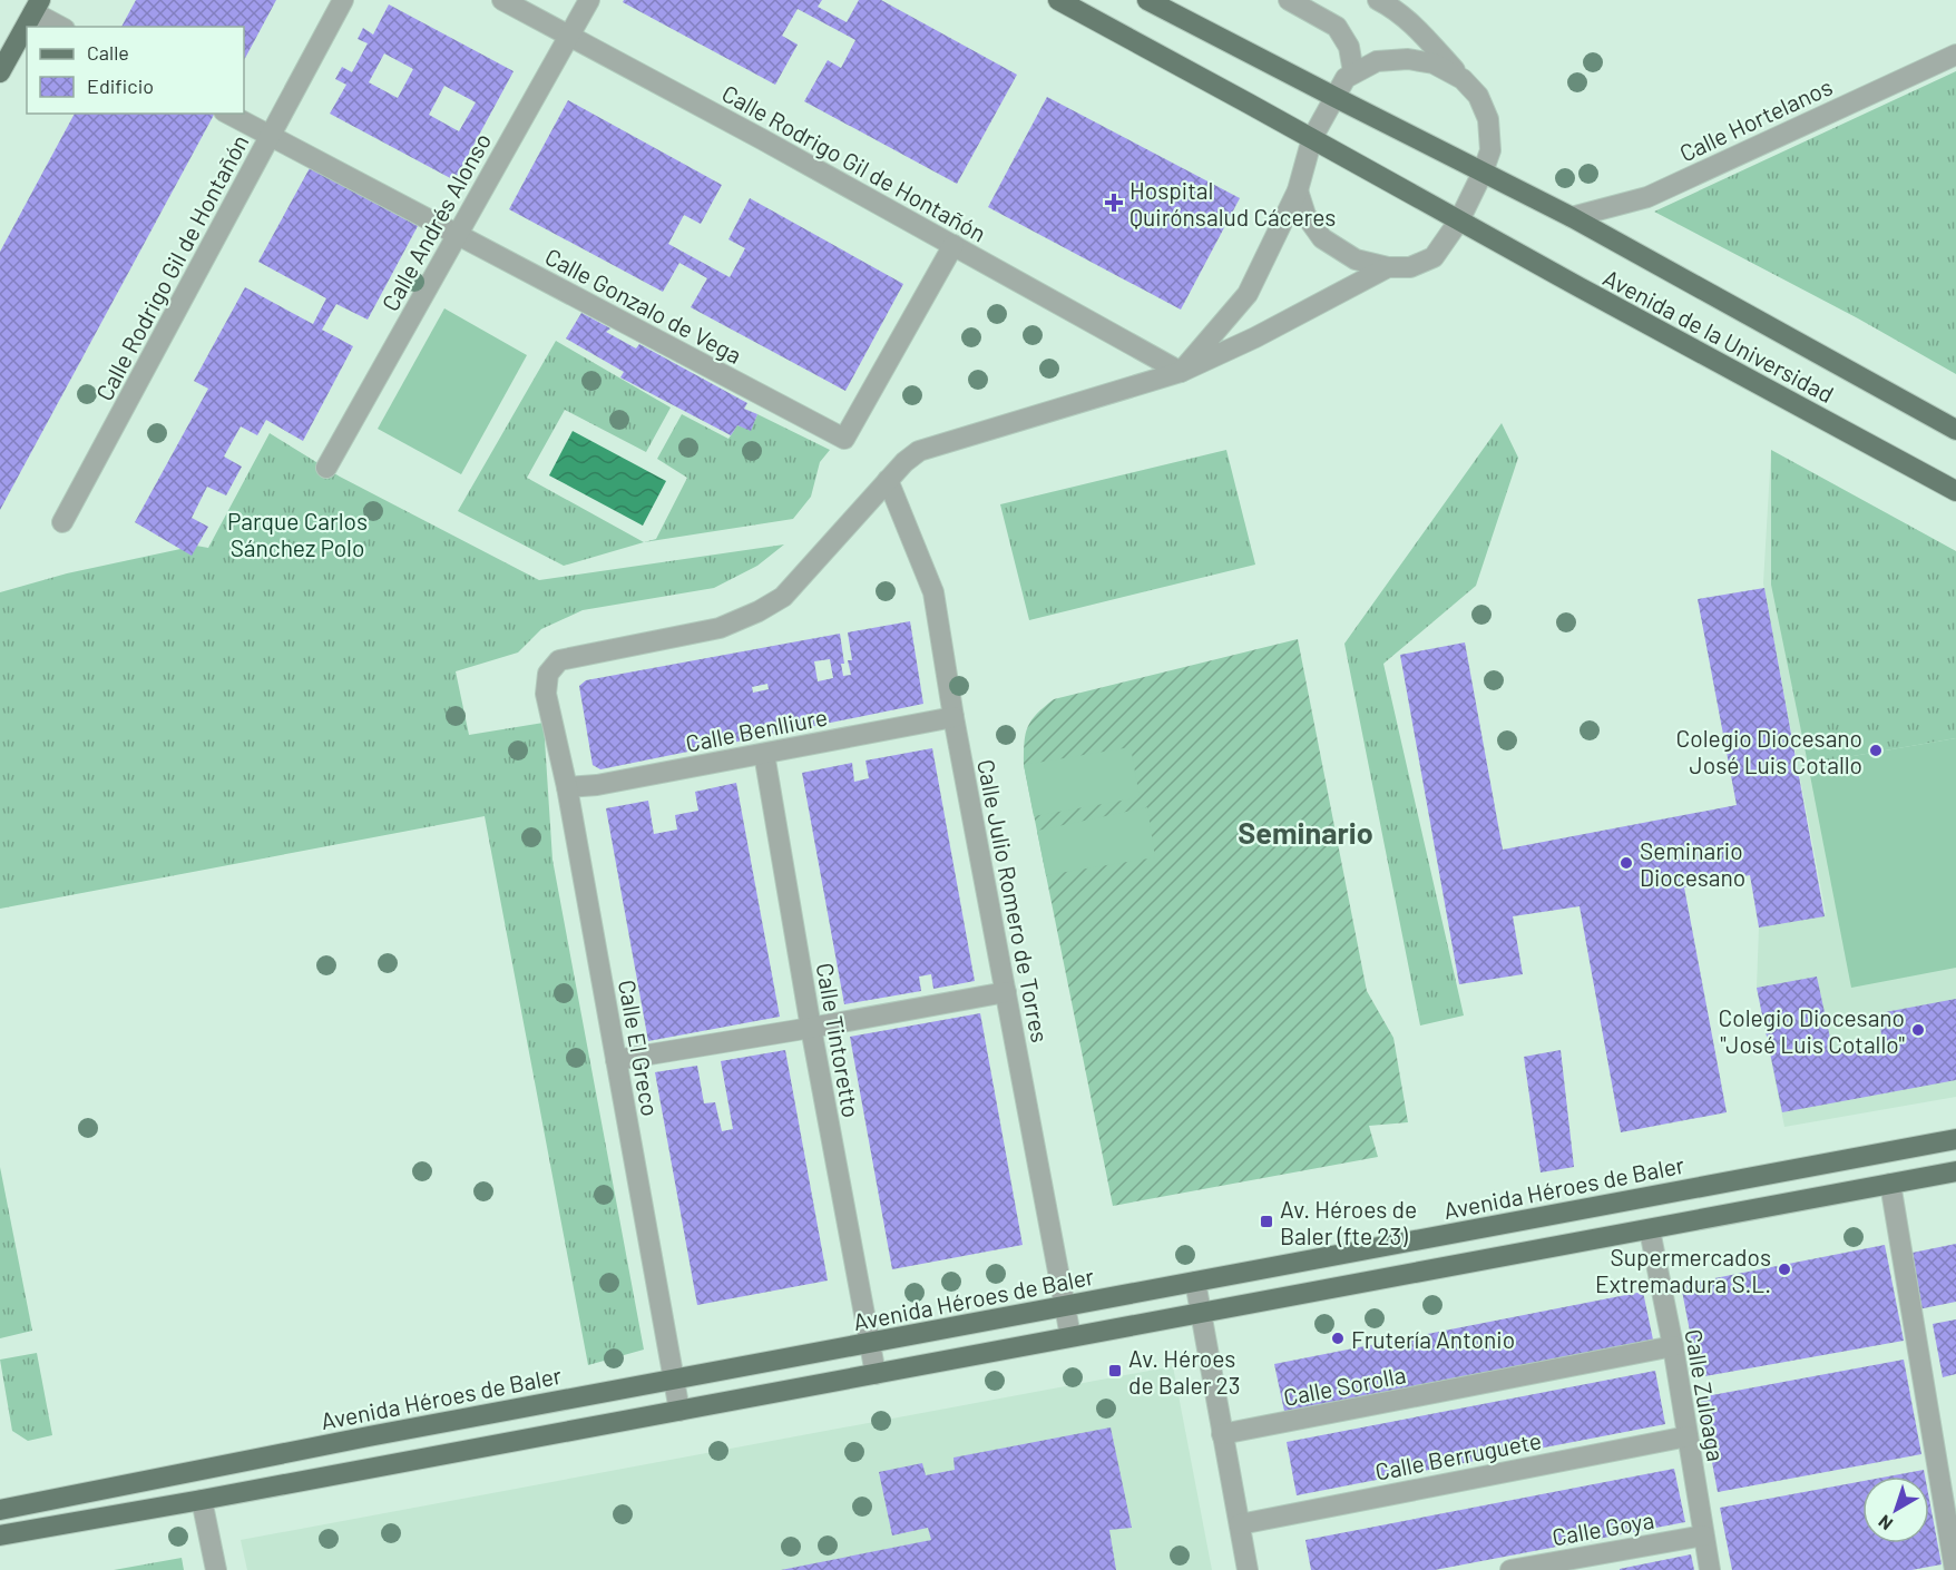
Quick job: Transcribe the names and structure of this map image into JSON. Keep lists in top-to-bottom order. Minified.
{"streets":{"main road":["Avenida de la Universidad","Avenida Héroes de Baler"],"street":["Calle Hortelanos","Calle Rodrigo Gil de Hontañón","Calle Andrés Alonso","Calle Gonzalo de Vega","Calle Benlliure","Calle Julio Romero de Torres","Calle Tintoretto","Calle El Greco","Calle Sorolla","Calle Zuloaga","Calle Berruguete","Calle Goya"]},"crossings":[["Calle Hortelanos","Avenida de la Universidad"],["Calle Rodrigo Gil de Hontañón","Calle Andrés Alonso"],["Calle Rodrigo Gil de Hontañón","Calle Gonzalo de Vega"],["Calle Andrés Alonso","Calle Gonzalo de Vega"],["Calle Benlliure","Calle Julio Romero de Torres"],["Calle Benlliure","Calle Tintoretto"],["Calle Benlliure","Calle El Greco"],["Calle Julio Romero de Torres","Calle El Greco"],["Calle Julio Romero de Torres","Avenida Héroes de Baler"],["Calle Tintoretto","Avenida Héroes de Baler"],["Calle El Greco","Avenida Héroes de Baler"],["Calle Sorolla","Calle Zuloaga"],["Calle Zuloaga","Calle Berruguete"],["Calle Zuloaga","Calle Goya"]],"districts":["Seminario"],"parks":["Parque Carlos Sánchez Polo"],"places":{"health":["Hospital Quirónsalud Cáceres"],"other":["Colegio Diocesano José Luis Cotallo","Seminario Diocesano","Colegio Diocesano \"José Luis Cotallo\"","Supermercados Extremadura S.L.","Frutería Antonio"],"transit":["Av. Héroes de Baler (fte 23)","Av. Héroes de Baler 23"]},"legend":["Calle","Edificio"],"north":"bottom left"}
